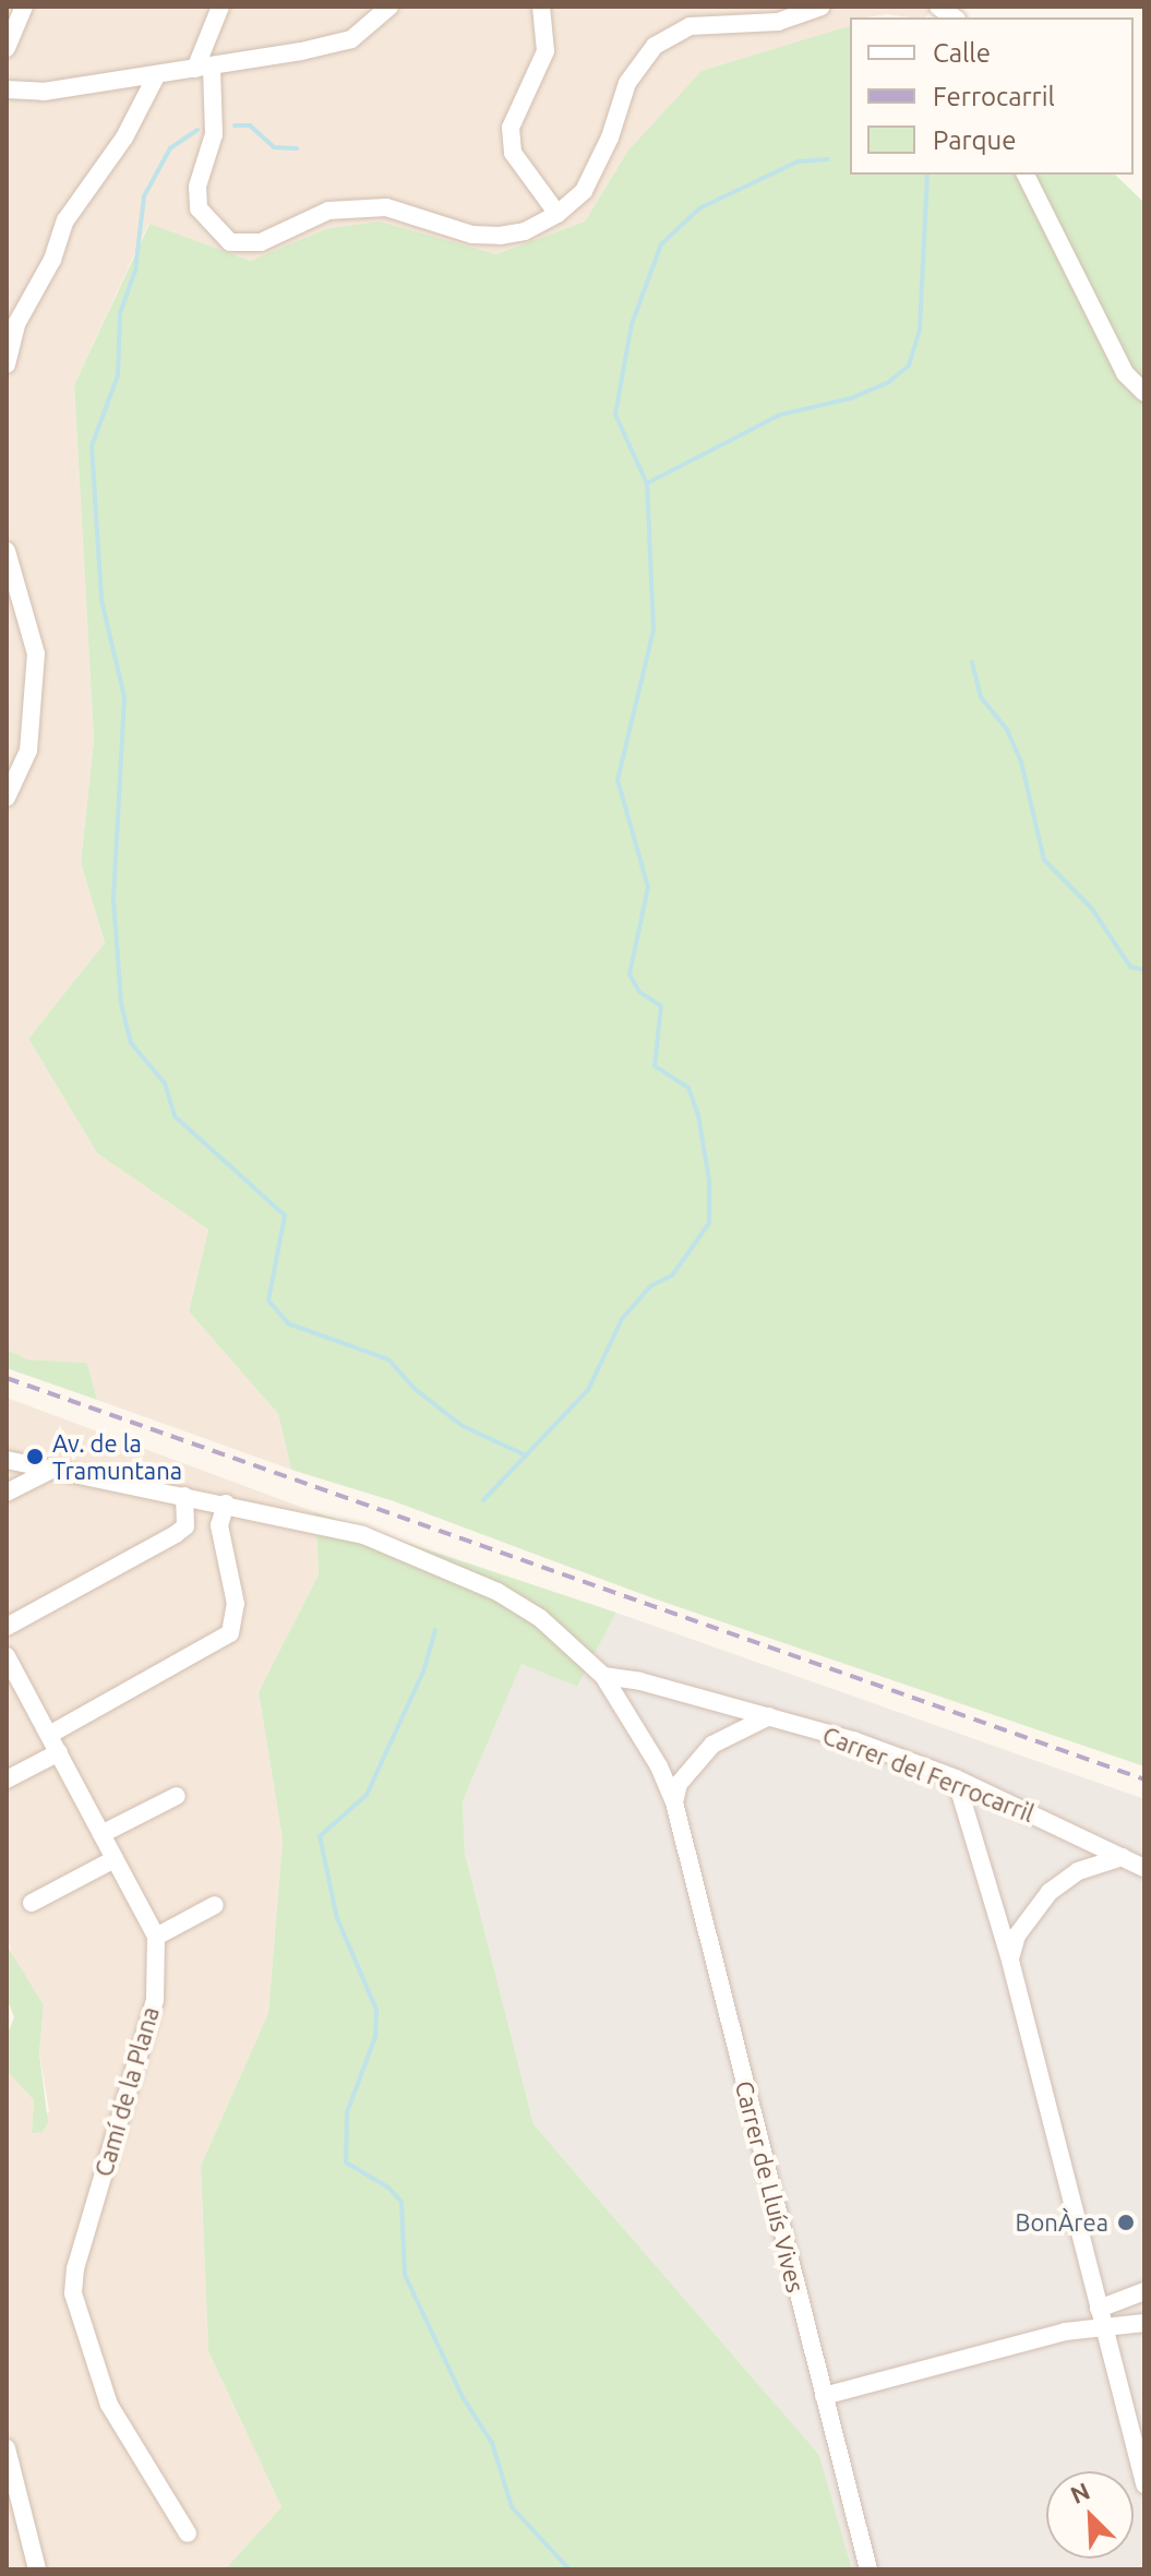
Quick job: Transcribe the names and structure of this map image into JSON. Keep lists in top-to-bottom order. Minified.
{"streets":{"street":["Carrer del Ferrocarril","Camí de la Plana","Carrer de Lluís Vives"]},"crossings":[["Carrer del Ferrocarril","Carrer de Lluís Vives"]],"places":["Av. de la Tramuntana","BonÀrea"],"legend":["Calle","Ferrocarril","Parque"],"north":"top left"}
